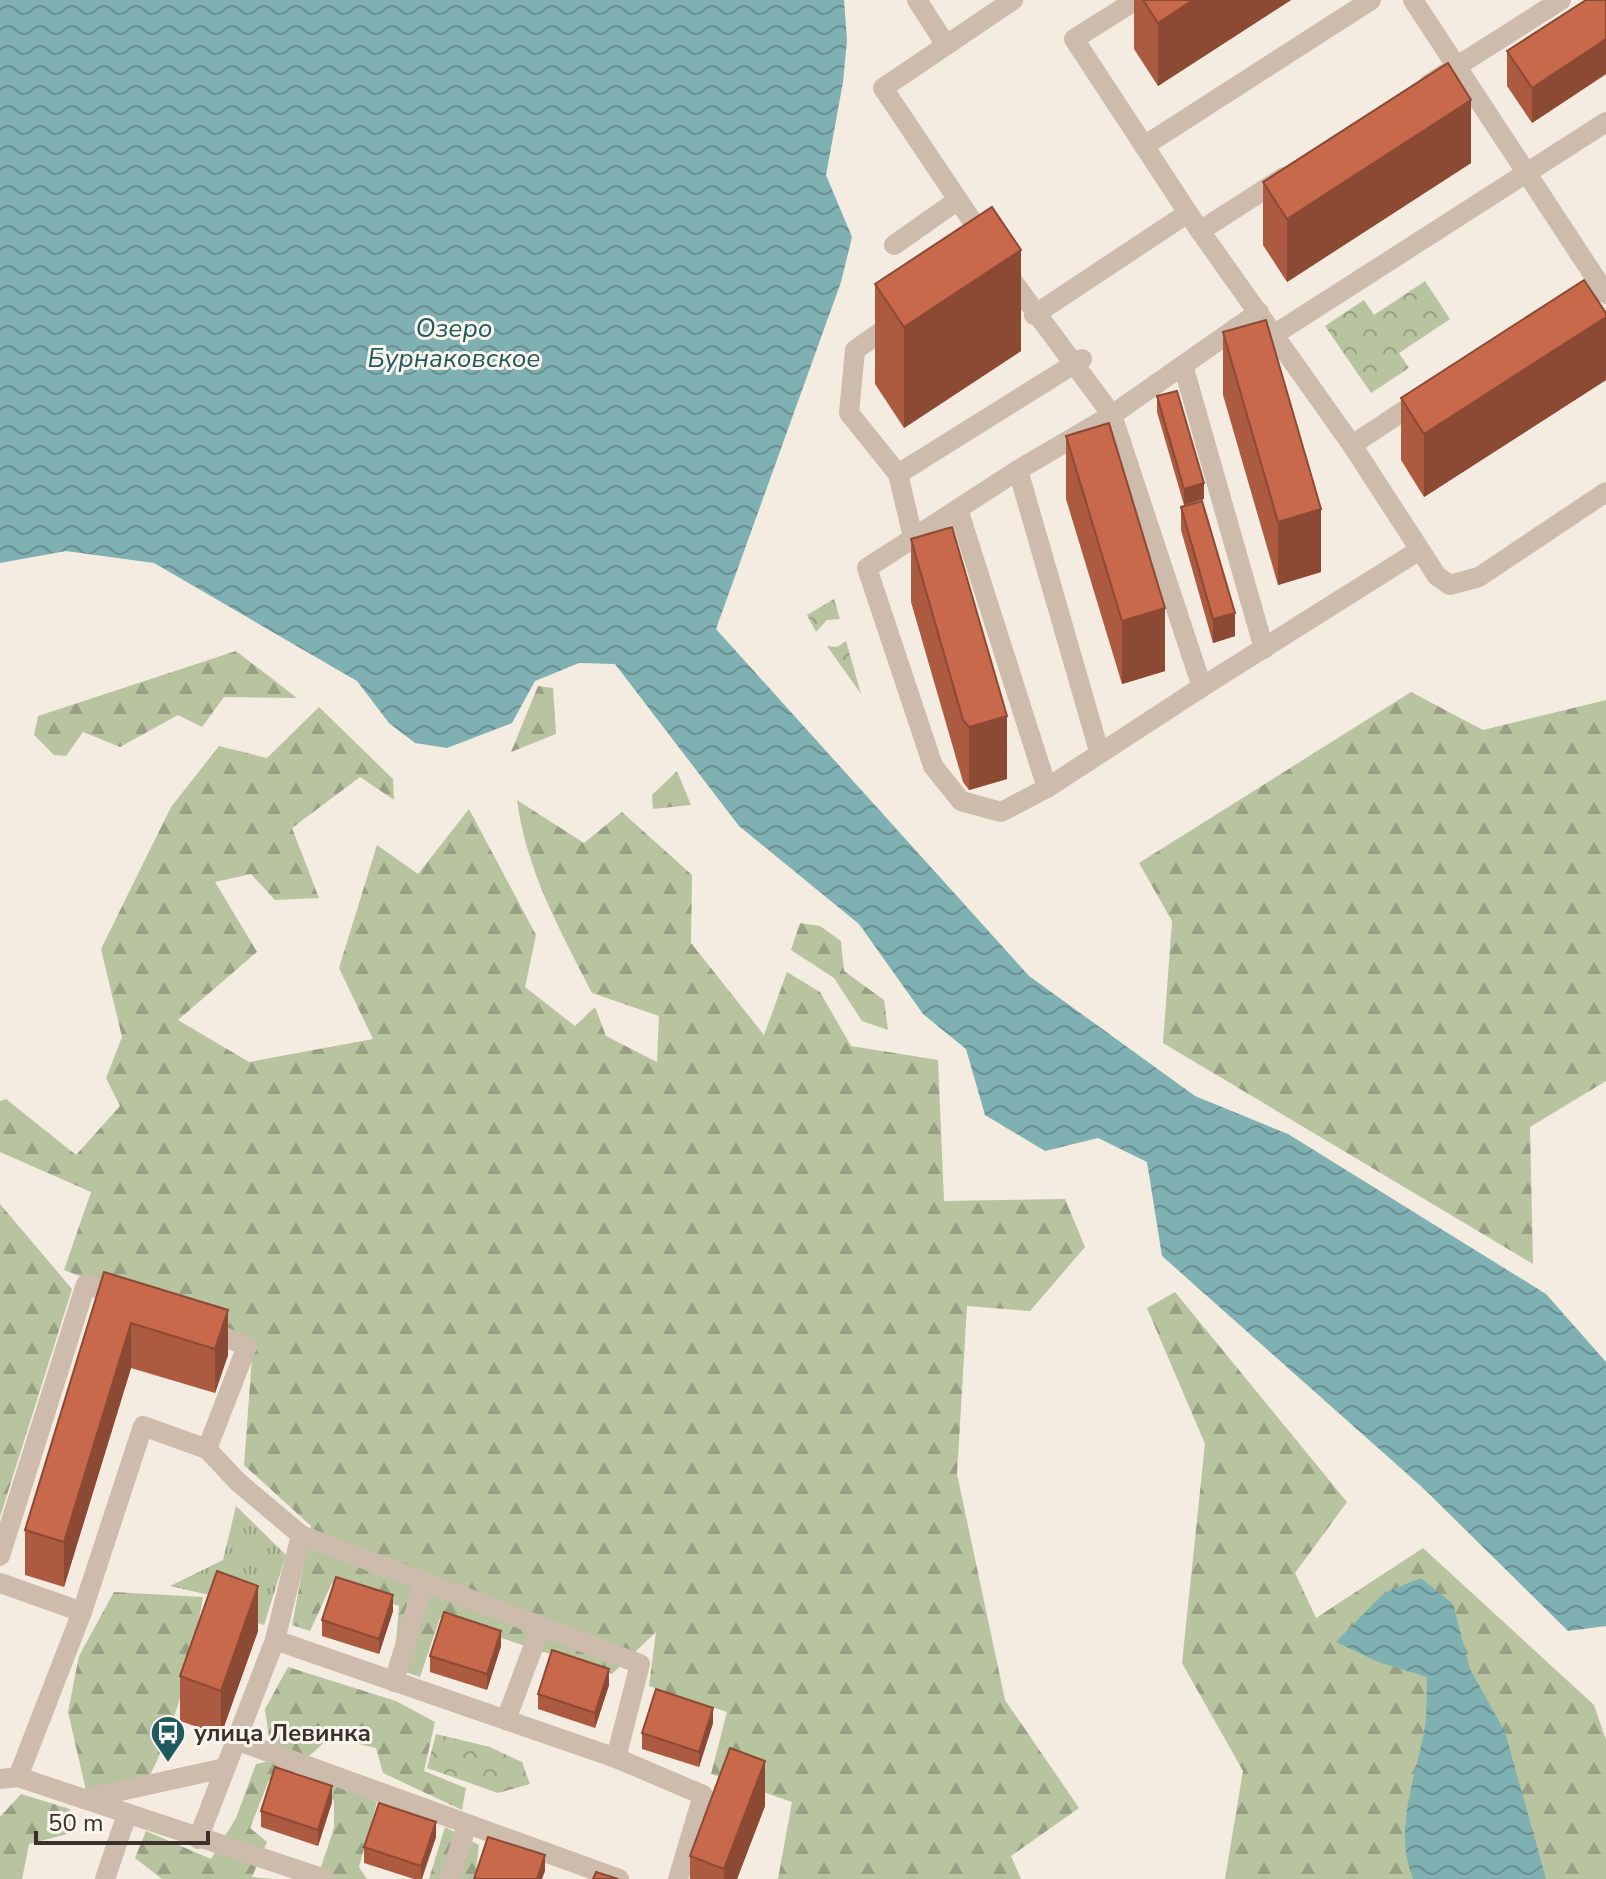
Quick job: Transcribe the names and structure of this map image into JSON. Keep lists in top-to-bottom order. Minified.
{"water":["Озеро Бурнаковское"],"places":{"bus stop":["улица Левинка"]},"scale_bar":"50 m"}
